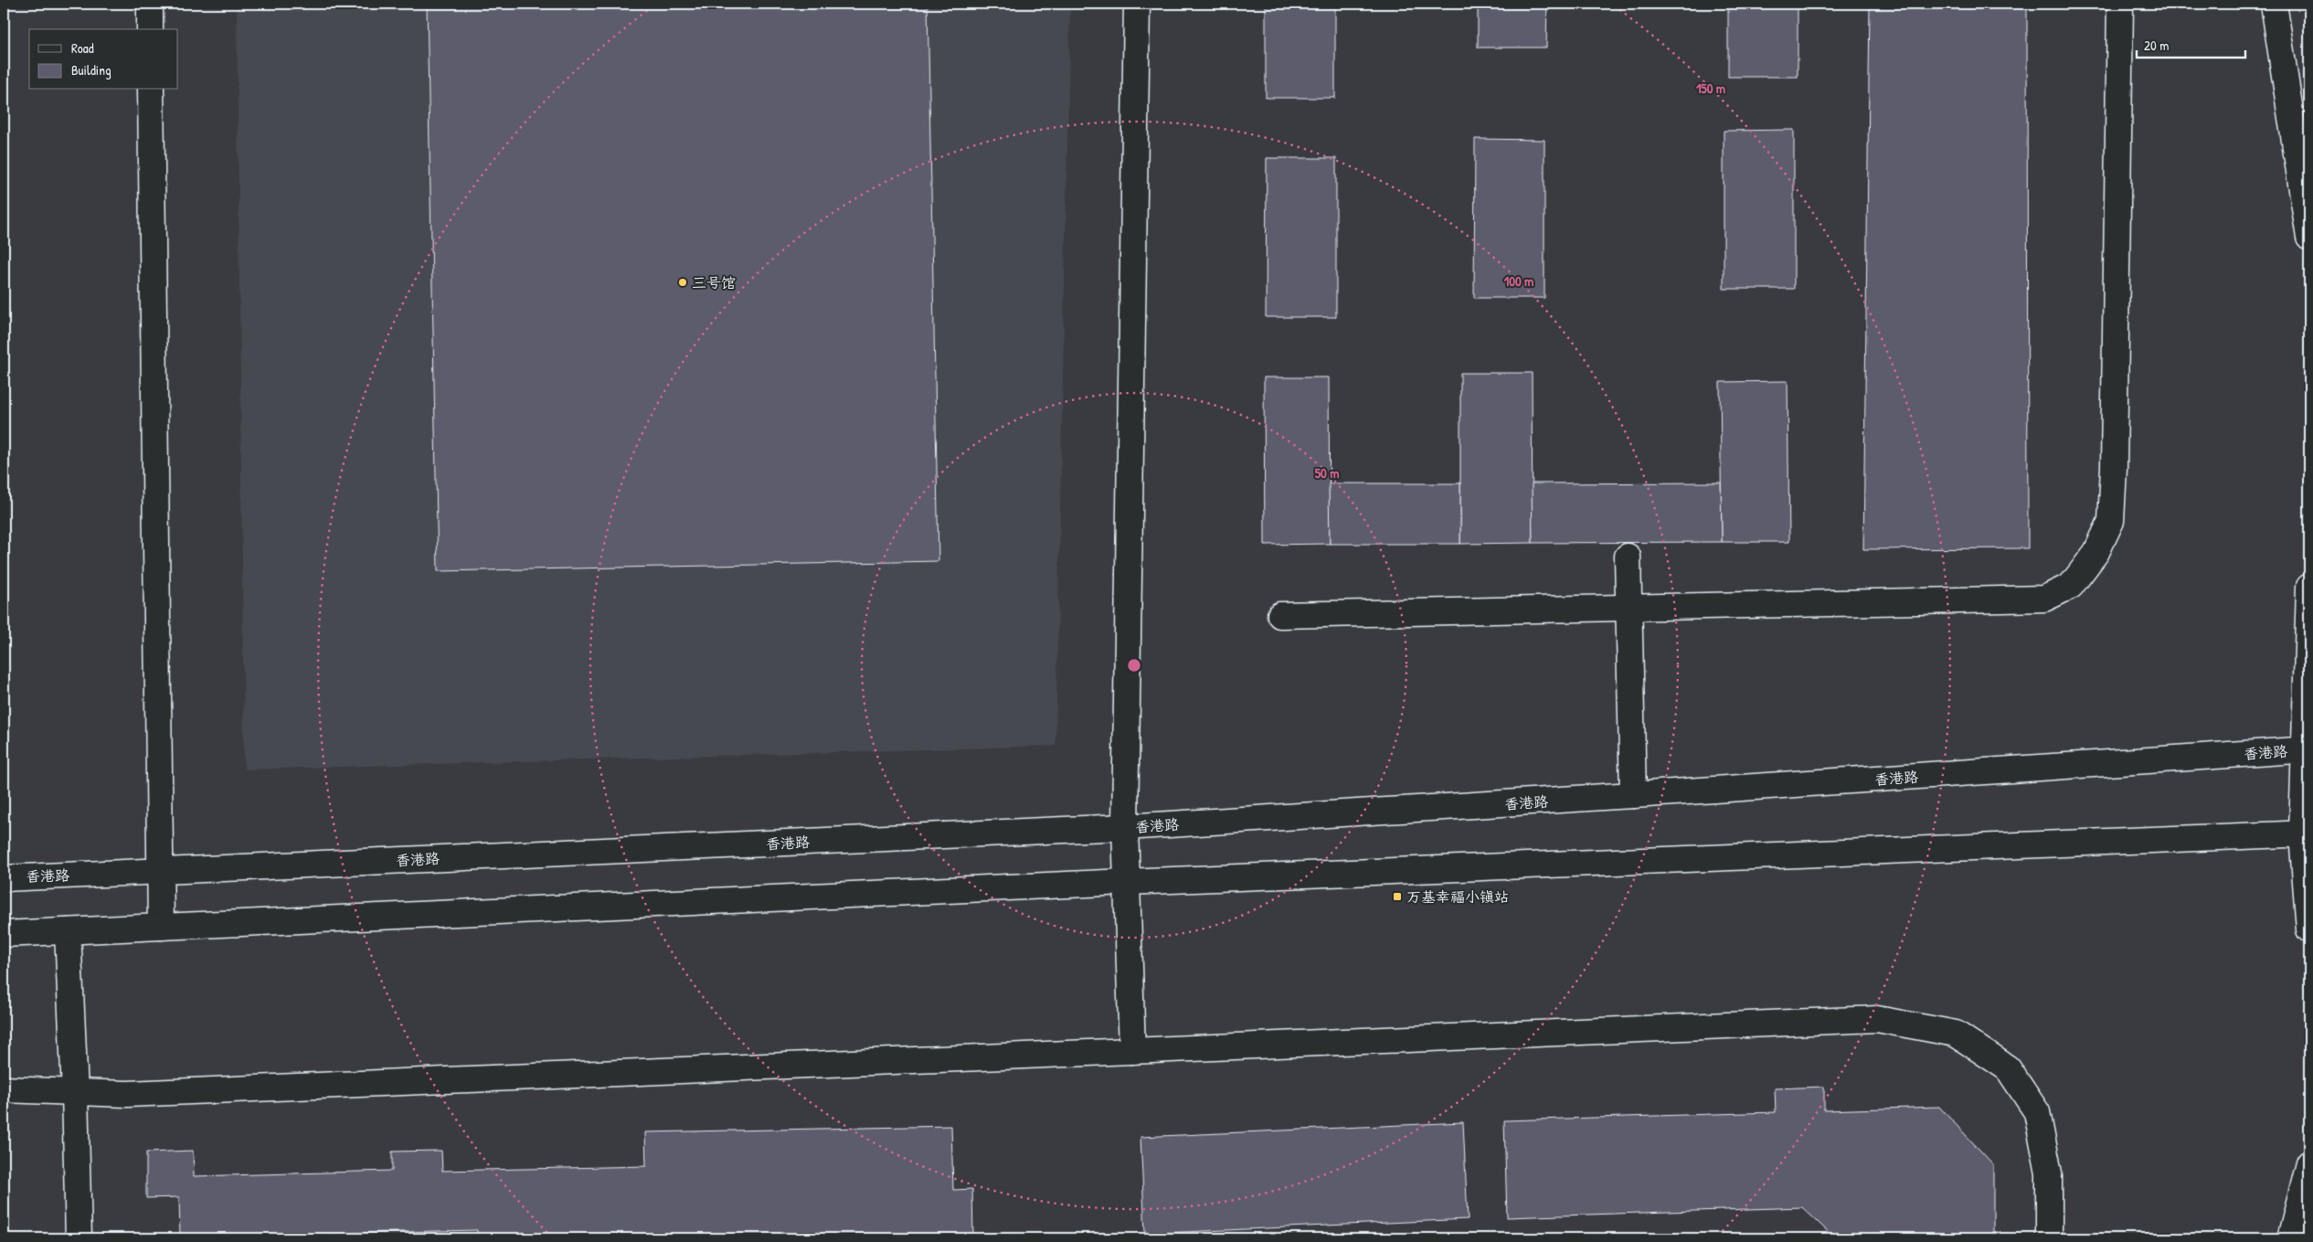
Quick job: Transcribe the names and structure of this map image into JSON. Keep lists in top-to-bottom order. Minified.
{"streets":{"main road":["香港路"]},"places":{"other":["三号馆"],"transit":["万基幸福小镇站"]},"legend":["Road","Building"],"scale_bar":"20 m","rings":["150 m","100 m","50 m"]}
